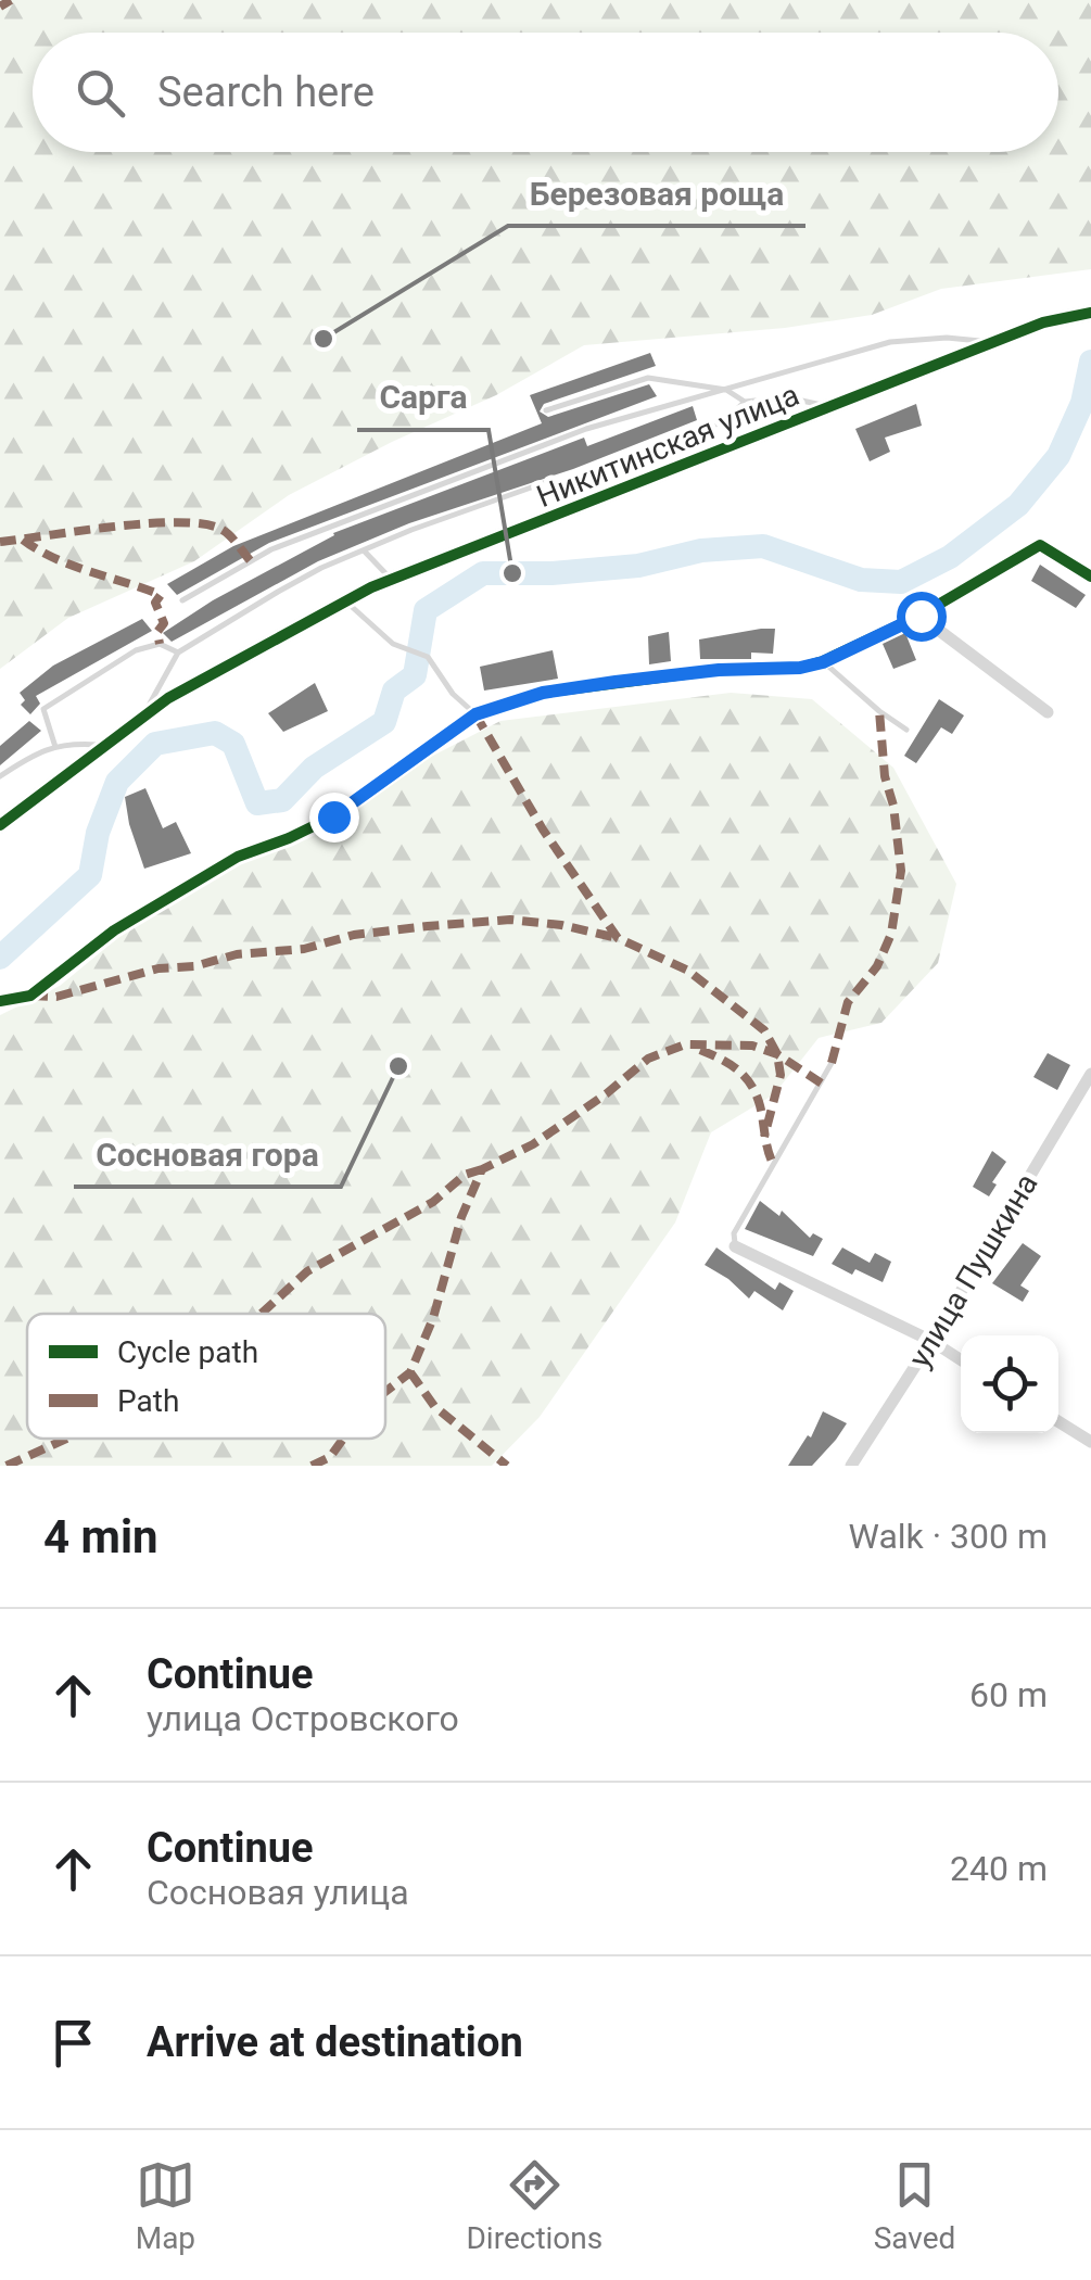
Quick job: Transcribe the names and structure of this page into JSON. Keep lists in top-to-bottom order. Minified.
{"streets":{"street":["Никитинская улица","улица Пушкина"]},"places":["Березовая роща","Сарга","Сосновая гора"],"legend":["Cycle path","Path"],"page":{"search":"Search here","heading":["4 min","Walk · 300 m"],"list":[["Continue","улица Островского","60 m"],["Continue","Сосновая улица","240 m"],"Arrive at destination"],"nav":["Map","Directions","Saved"]}}
